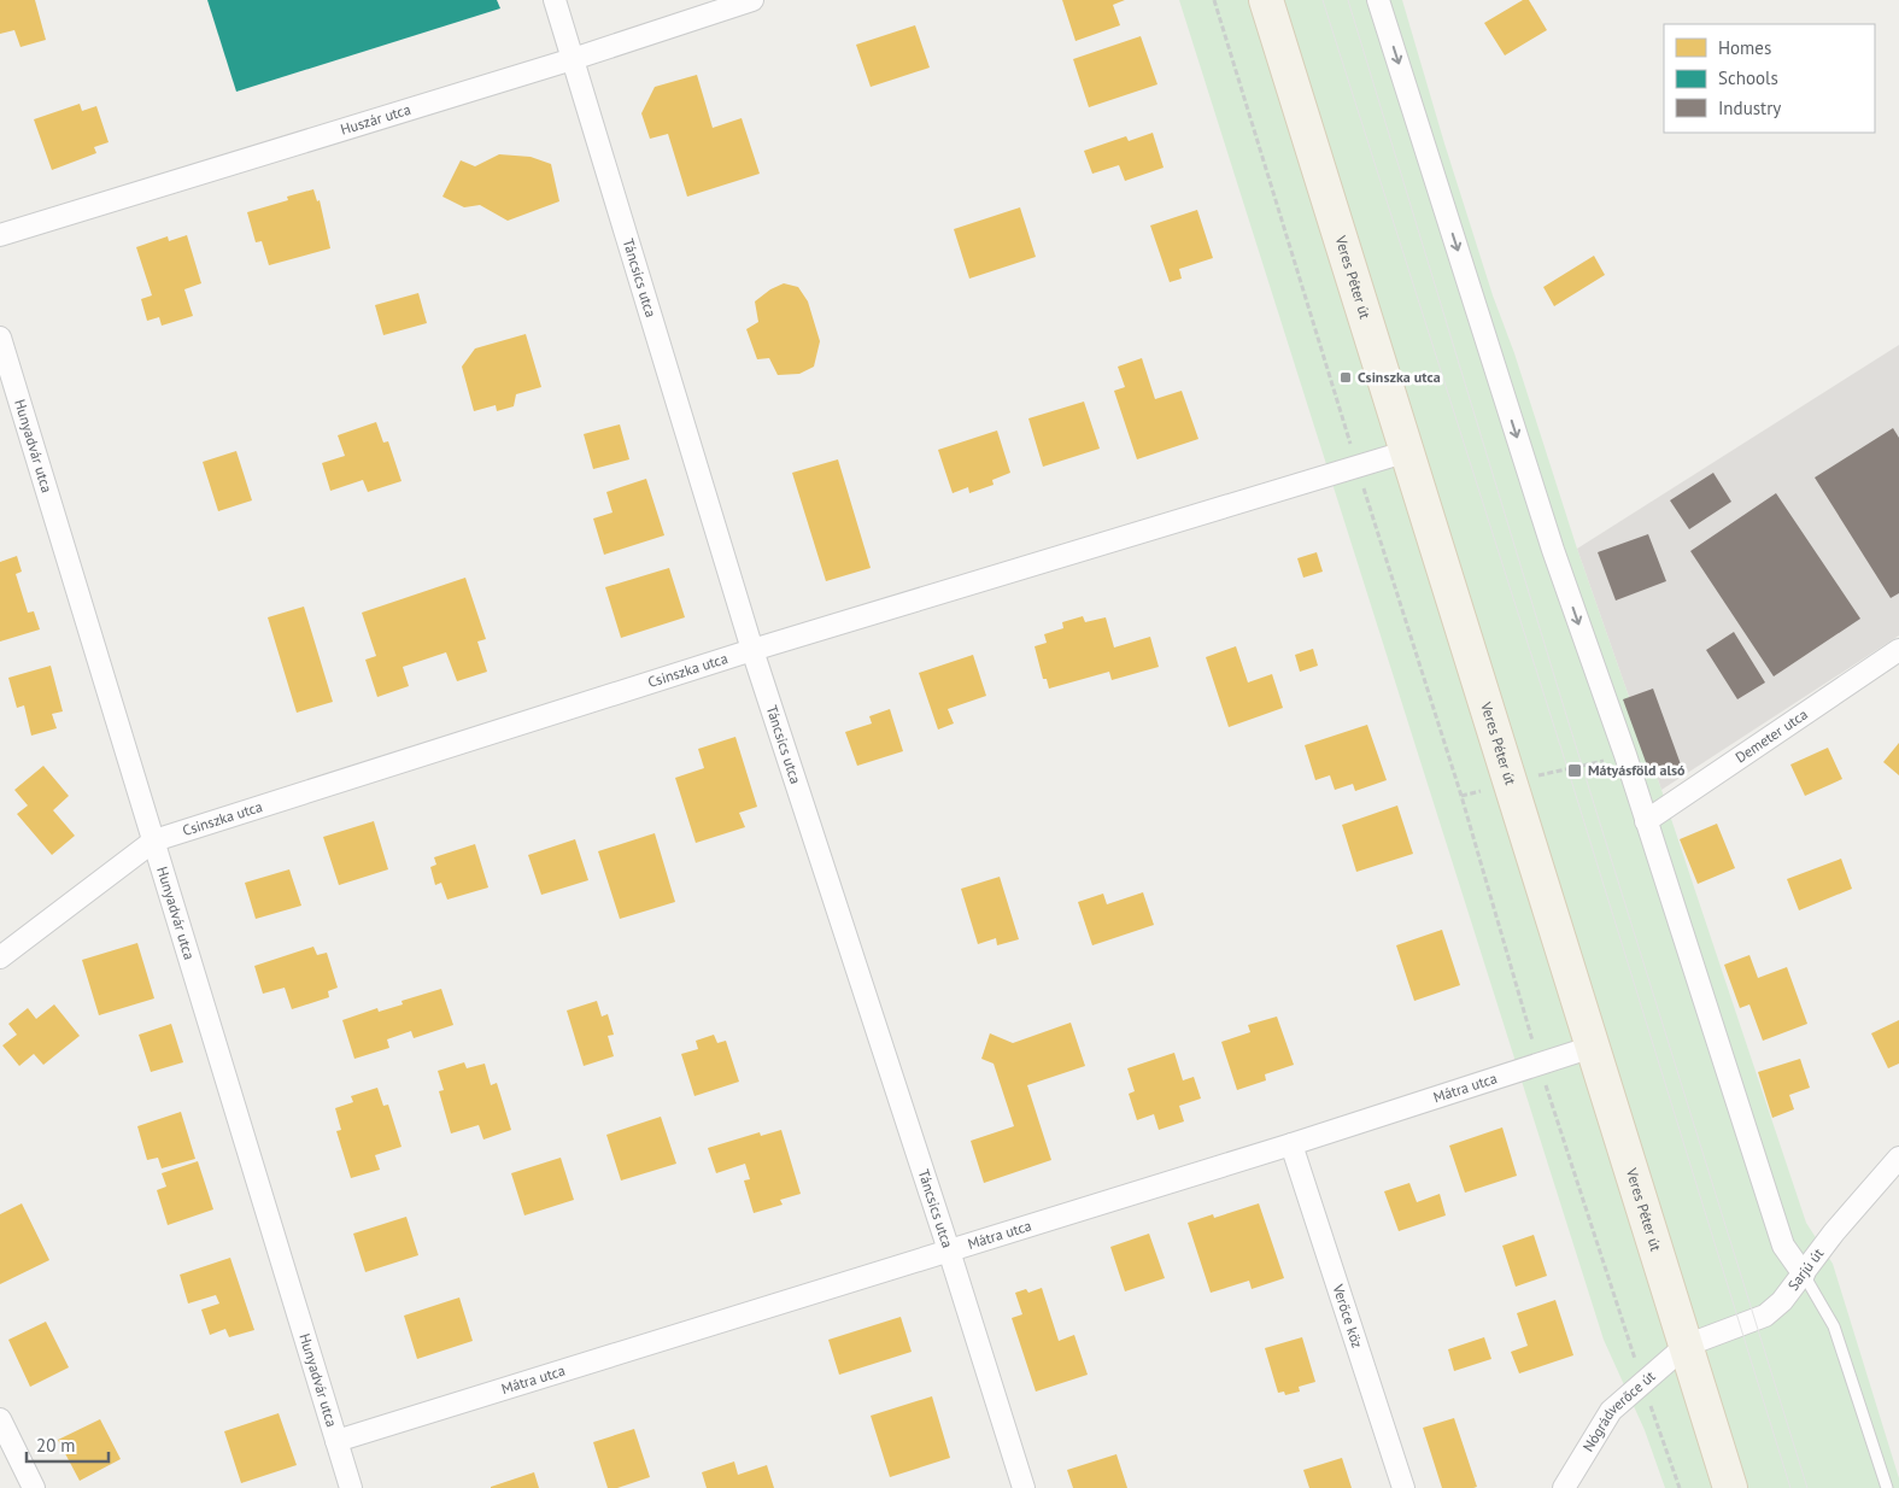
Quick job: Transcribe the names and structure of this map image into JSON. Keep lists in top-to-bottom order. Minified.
{"streets":{"main road":["Veres Péter út"],"street":["Huszár utca","Táncsics utca","Hunyadvár utca","Csinszka utca","Demeter utca","Mátra utca","Sarjú út","Verőce köz","Nógrádverőce út"]},"crossings":[["Huszár utca","Táncsics utca"],["Veres Péter út","Csinszka utca"],["Veres Péter út","Mátra utca"],["Veres Péter út","Sarjú út"],["Veres Péter út","Nógrádverőce út"],["Táncsics utca","Csinszka utca"],["Táncsics utca","Mátra utca"],["Hunyadvár utca","Csinszka utca"],["Hunyadvár utca","Mátra utca"],["Mátra utca","Verőce köz"],["Sarjú út","Nógrádverőce út"]],"places":{"transit":["Csinszka utca","Mátyásföld alsó"]},"legend":["Homes","Schools","Industry"],"scale_bar":"20 m"}
